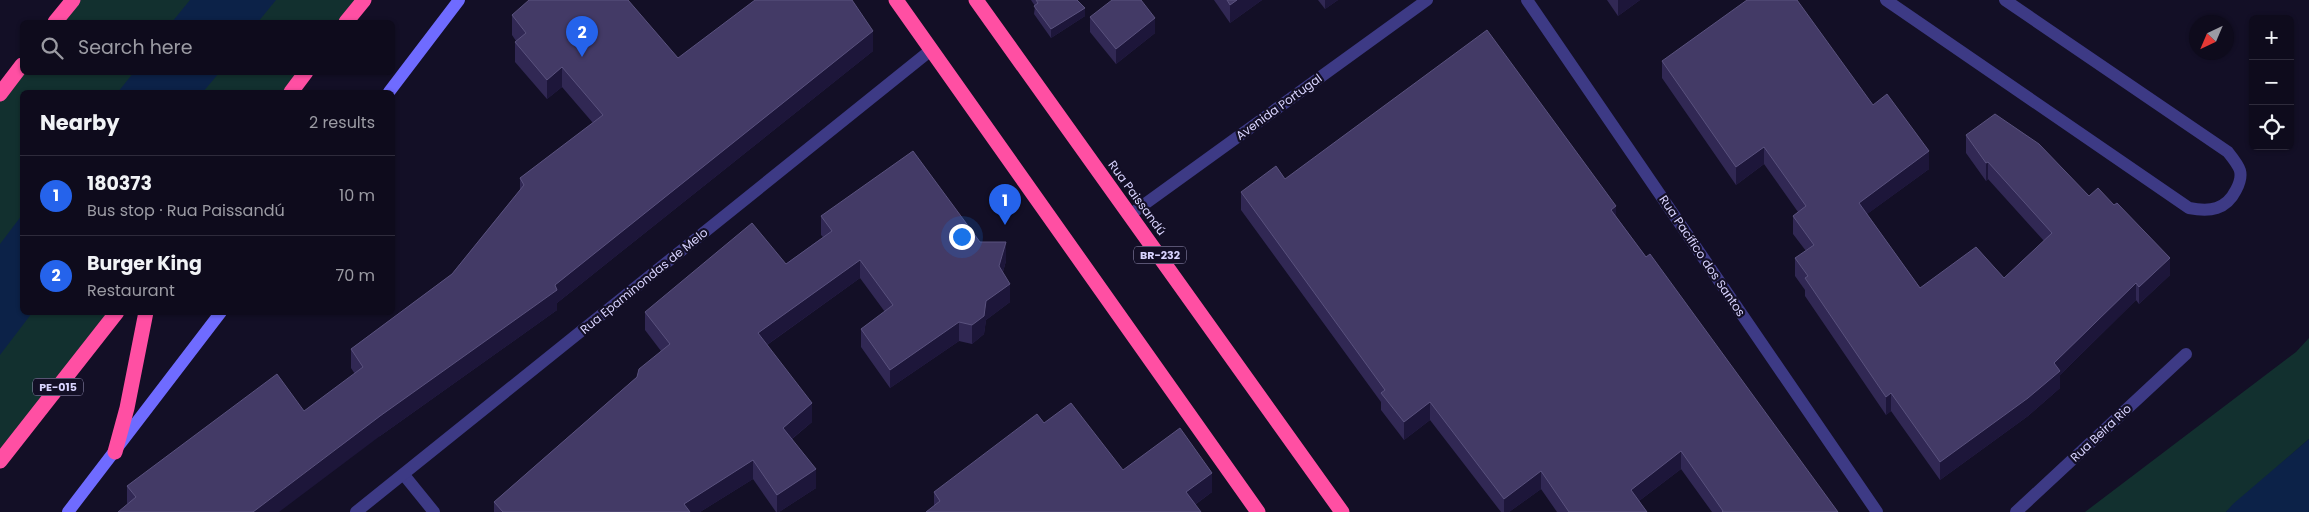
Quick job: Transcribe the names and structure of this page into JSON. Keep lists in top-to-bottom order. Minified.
{"streets":{"highway":["Rua Paissandú","BR-232","PE-015"],"street":["Avenida Portugal","Rua Pacífico dos Santos","Rua Epaminondas de Melo","Rua Beira Rio"]},"crossings":[["Avenida Portugal","Rua Paissandú"]],"north":"bottom left","page":{"map_buttons":["+","−"],"pins":["2","1"],"search":"Search here","heading":["Nearby","2 results"],"list":[{"mark":"1","name":"180373","note":"Bus stop · Rua Paissandú","value":"10 m"},{"mark":"2","name":"Burger King","note":"Restaurant","value":"70 m"}]}}
